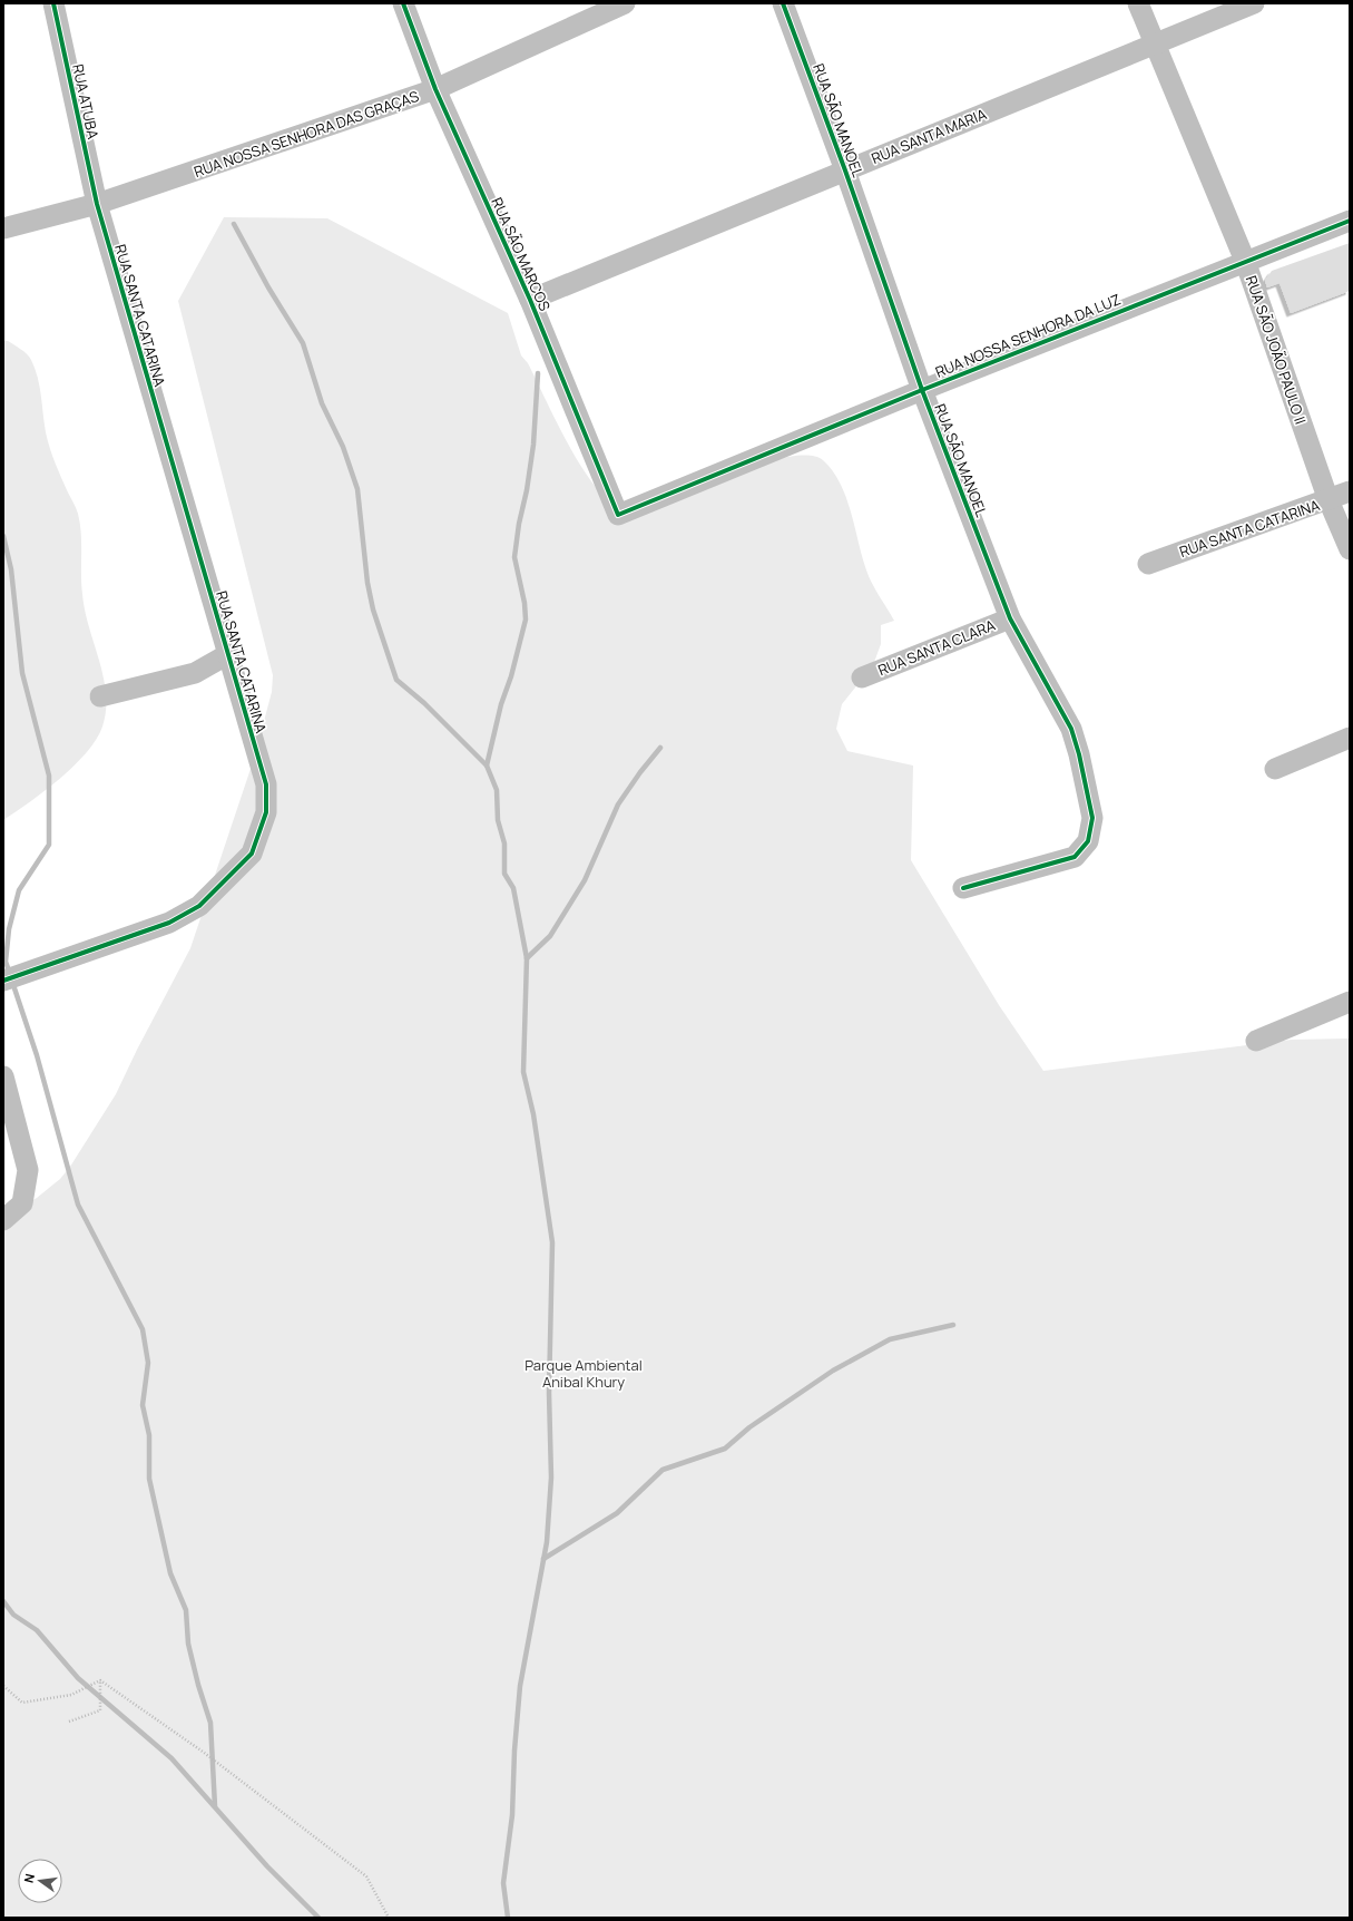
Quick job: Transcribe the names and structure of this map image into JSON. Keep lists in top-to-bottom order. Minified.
{"streets":{"street":["RUA ATUBA","RUA SÃO MANOEL","RUA NOSSA SENHORA DAS GRAÇAS","RUA SANTA MARIA","RUA SÃO MARCOS","RUA SANTA CATARINA","RUA NOSSA SENHORA DA LUZ","RUA SÃO JOÃO PAULO II","RUA SANTA CLARA"]},"crossings":[["RUA ATUBA","RUA NOSSA SENHORA DAS GRAÇAS"],["RUA ATUBA","RUA SANTA CATARINA"],["RUA SÃO MANOEL","RUA SANTA MARIA"],["RUA SÃO MANOEL","RUA NOSSA SENHORA DA LUZ"],["RUA SÃO MANOEL","RUA SANTA CLARA"],["RUA NOSSA SENHORA DAS GRAÇAS","RUA SÃO MARCOS"],["RUA NOSSA SENHORA DAS GRAÇAS","RUA SANTA CATARINA"],["RUA SANTA MARIA","RUA SÃO MARCOS"],["RUA SANTA MARIA","RUA SÃO JOÃO PAULO II"],["RUA SÃO MARCOS","RUA NOSSA SENHORA DA LUZ"],["RUA SANTA CATARINA","RUA SÃO JOÃO PAULO II"],["RUA NOSSA SENHORA DA LUZ","RUA SÃO JOÃO PAULO II"]],"parks":["Parque Ambiental Anibal Khury"],"north":"left"}
